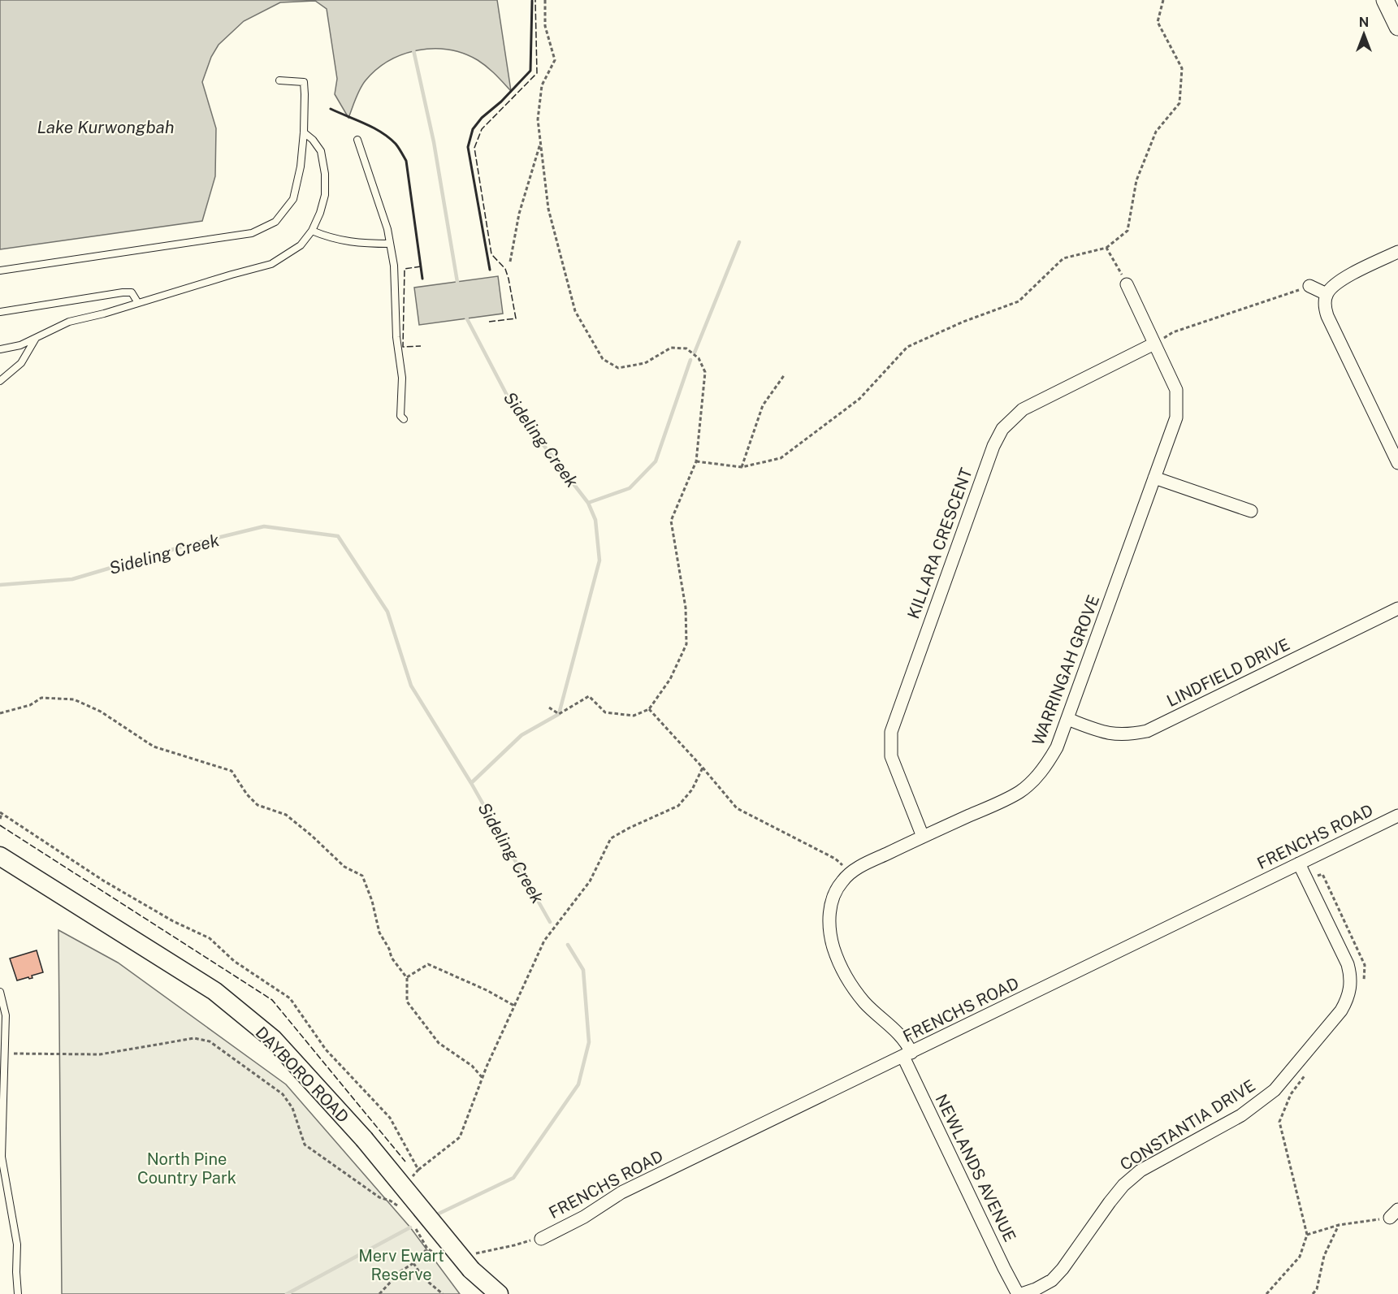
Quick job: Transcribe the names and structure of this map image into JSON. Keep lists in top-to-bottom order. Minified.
{"streets":{"main road":["DAYBORO ROAD"],"street":["KILLARA CRESCENT","WARRINGAH GROVE","LINDFIELD DRIVE","FRENCHS ROAD","CONSTANTIA DRIVE","NEWLANDS AVENUE"]},"crossings":[["KILLARA CRESCENT","WARRINGAH GROVE"],["WARRINGAH GROVE","LINDFIELD DRIVE"],["WARRINGAH GROVE","FRENCHS ROAD"],["WARRINGAH GROVE","NEWLANDS AVENUE"],["FRENCHS ROAD","CONSTANTIA DRIVE"],["FRENCHS ROAD","NEWLANDS AVENUE"],["CONSTANTIA DRIVE","NEWLANDS AVENUE"]],"water":["Lake Kurwongbah","Sideling Creek"],"parks":["North Pine Country Park","Merv Ewart Reserve"],"north":"top"}
